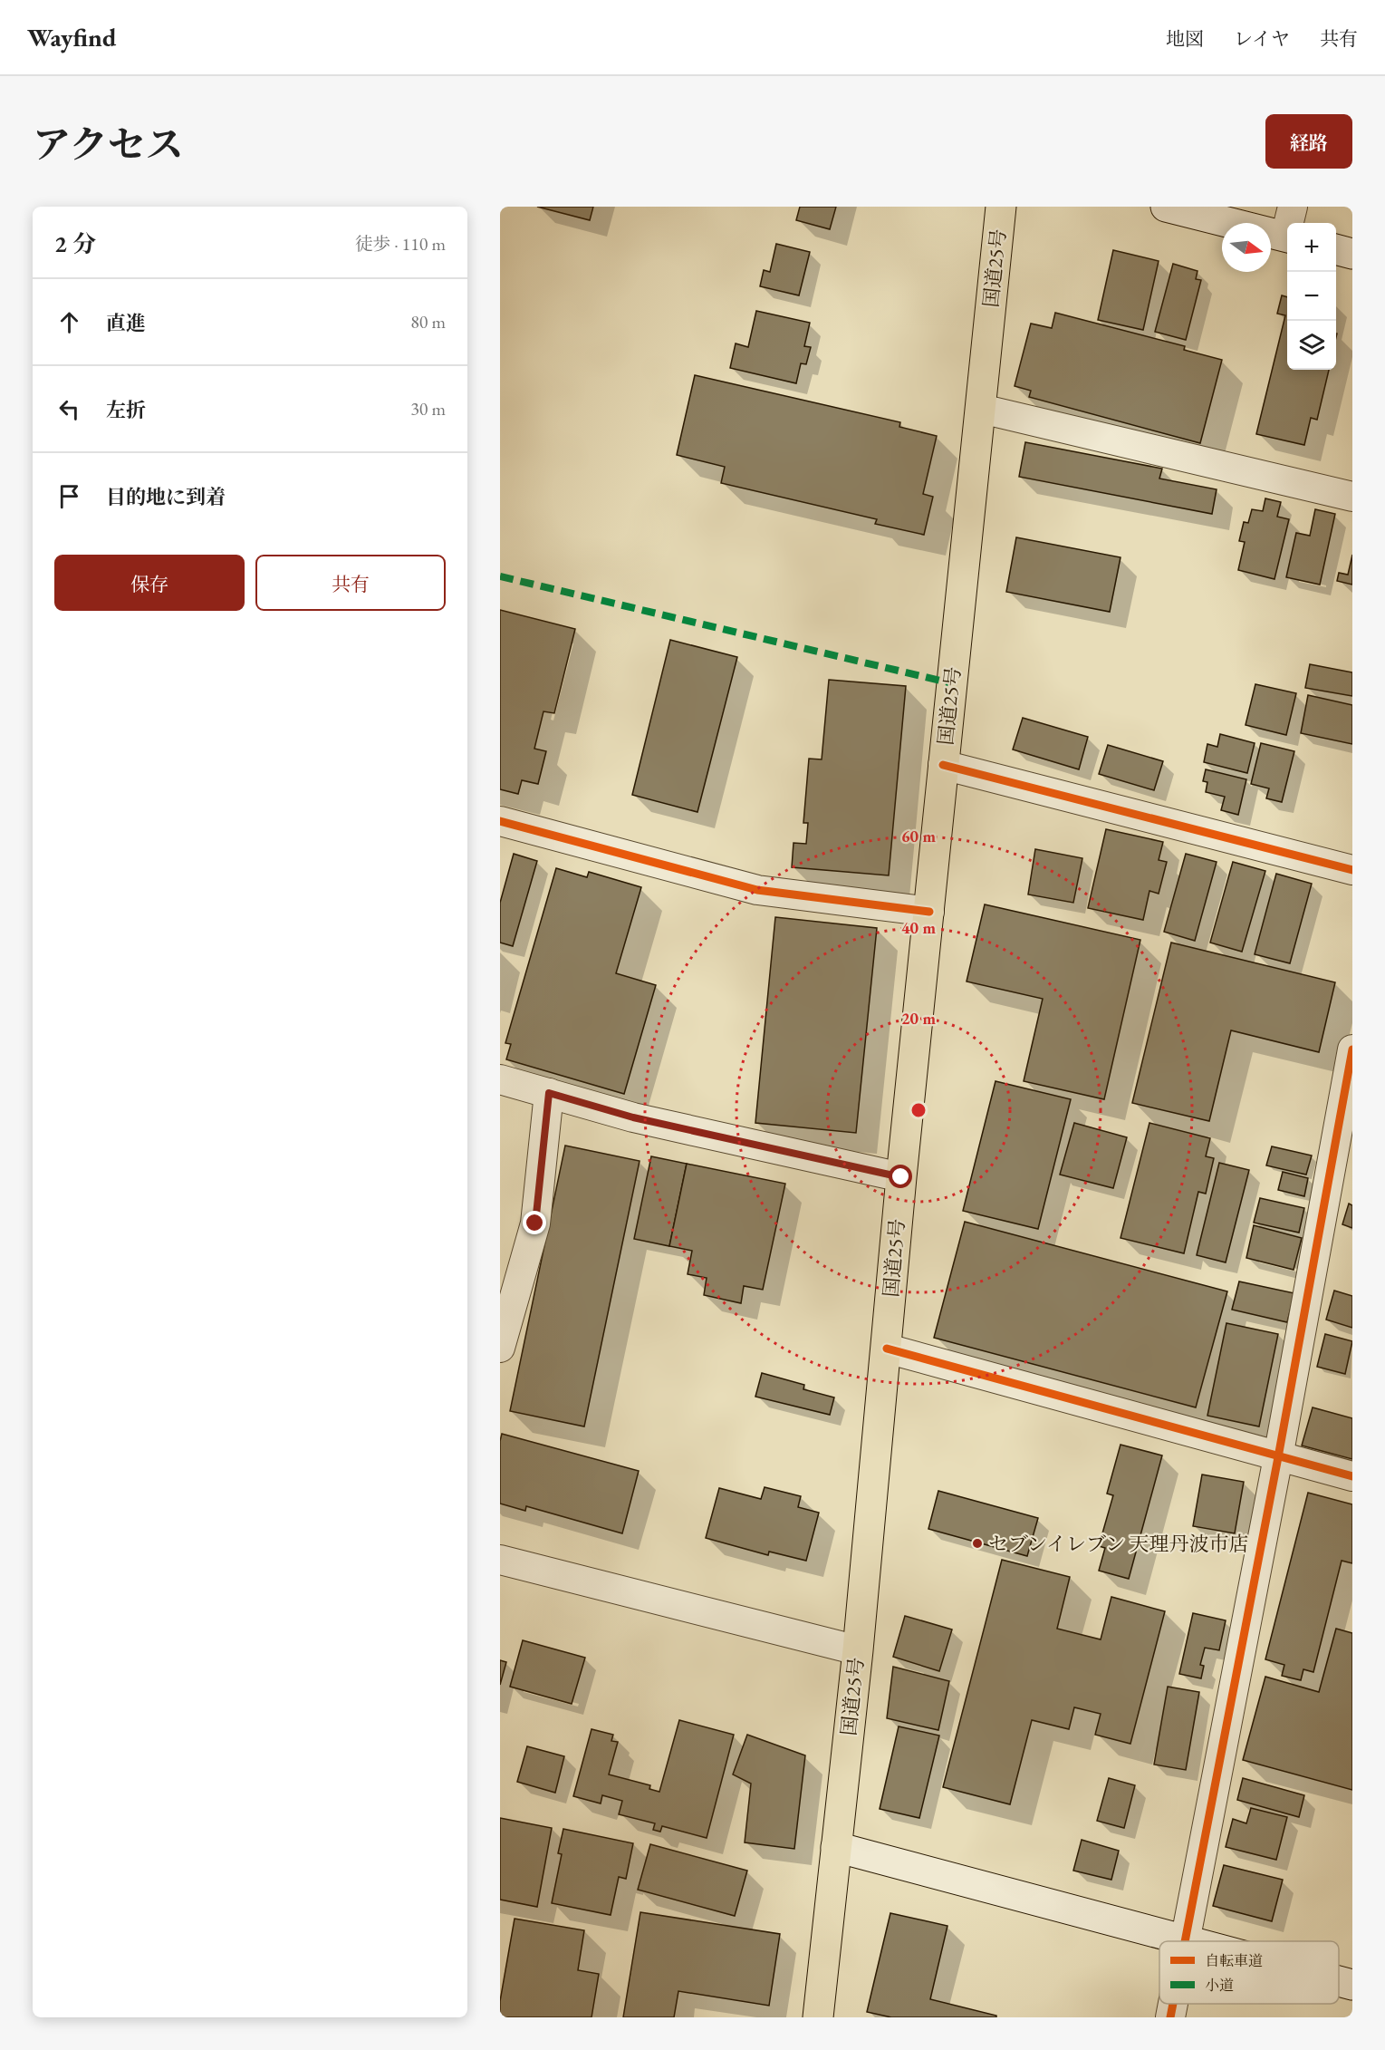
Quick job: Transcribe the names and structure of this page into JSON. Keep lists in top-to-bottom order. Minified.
{"streets":{"highway":["国道25号"]},"places":["セブンイレブン 天理丹波市店"],"legend":["自転車道","小道"],"north":"right","page":{"header":"Wayfind","nav":["地図","レイヤ","共有"],"title":"アクセス","buttons":["経路",["保存","共有"]],"heading":["2 分","徒歩 · 110 m"],"map_buttons":["+","−"],"list":[["直進","80 m"],["左折","30 m"],"目的地に到着"]},"rings":["60 m","40 m","20 m"]}
